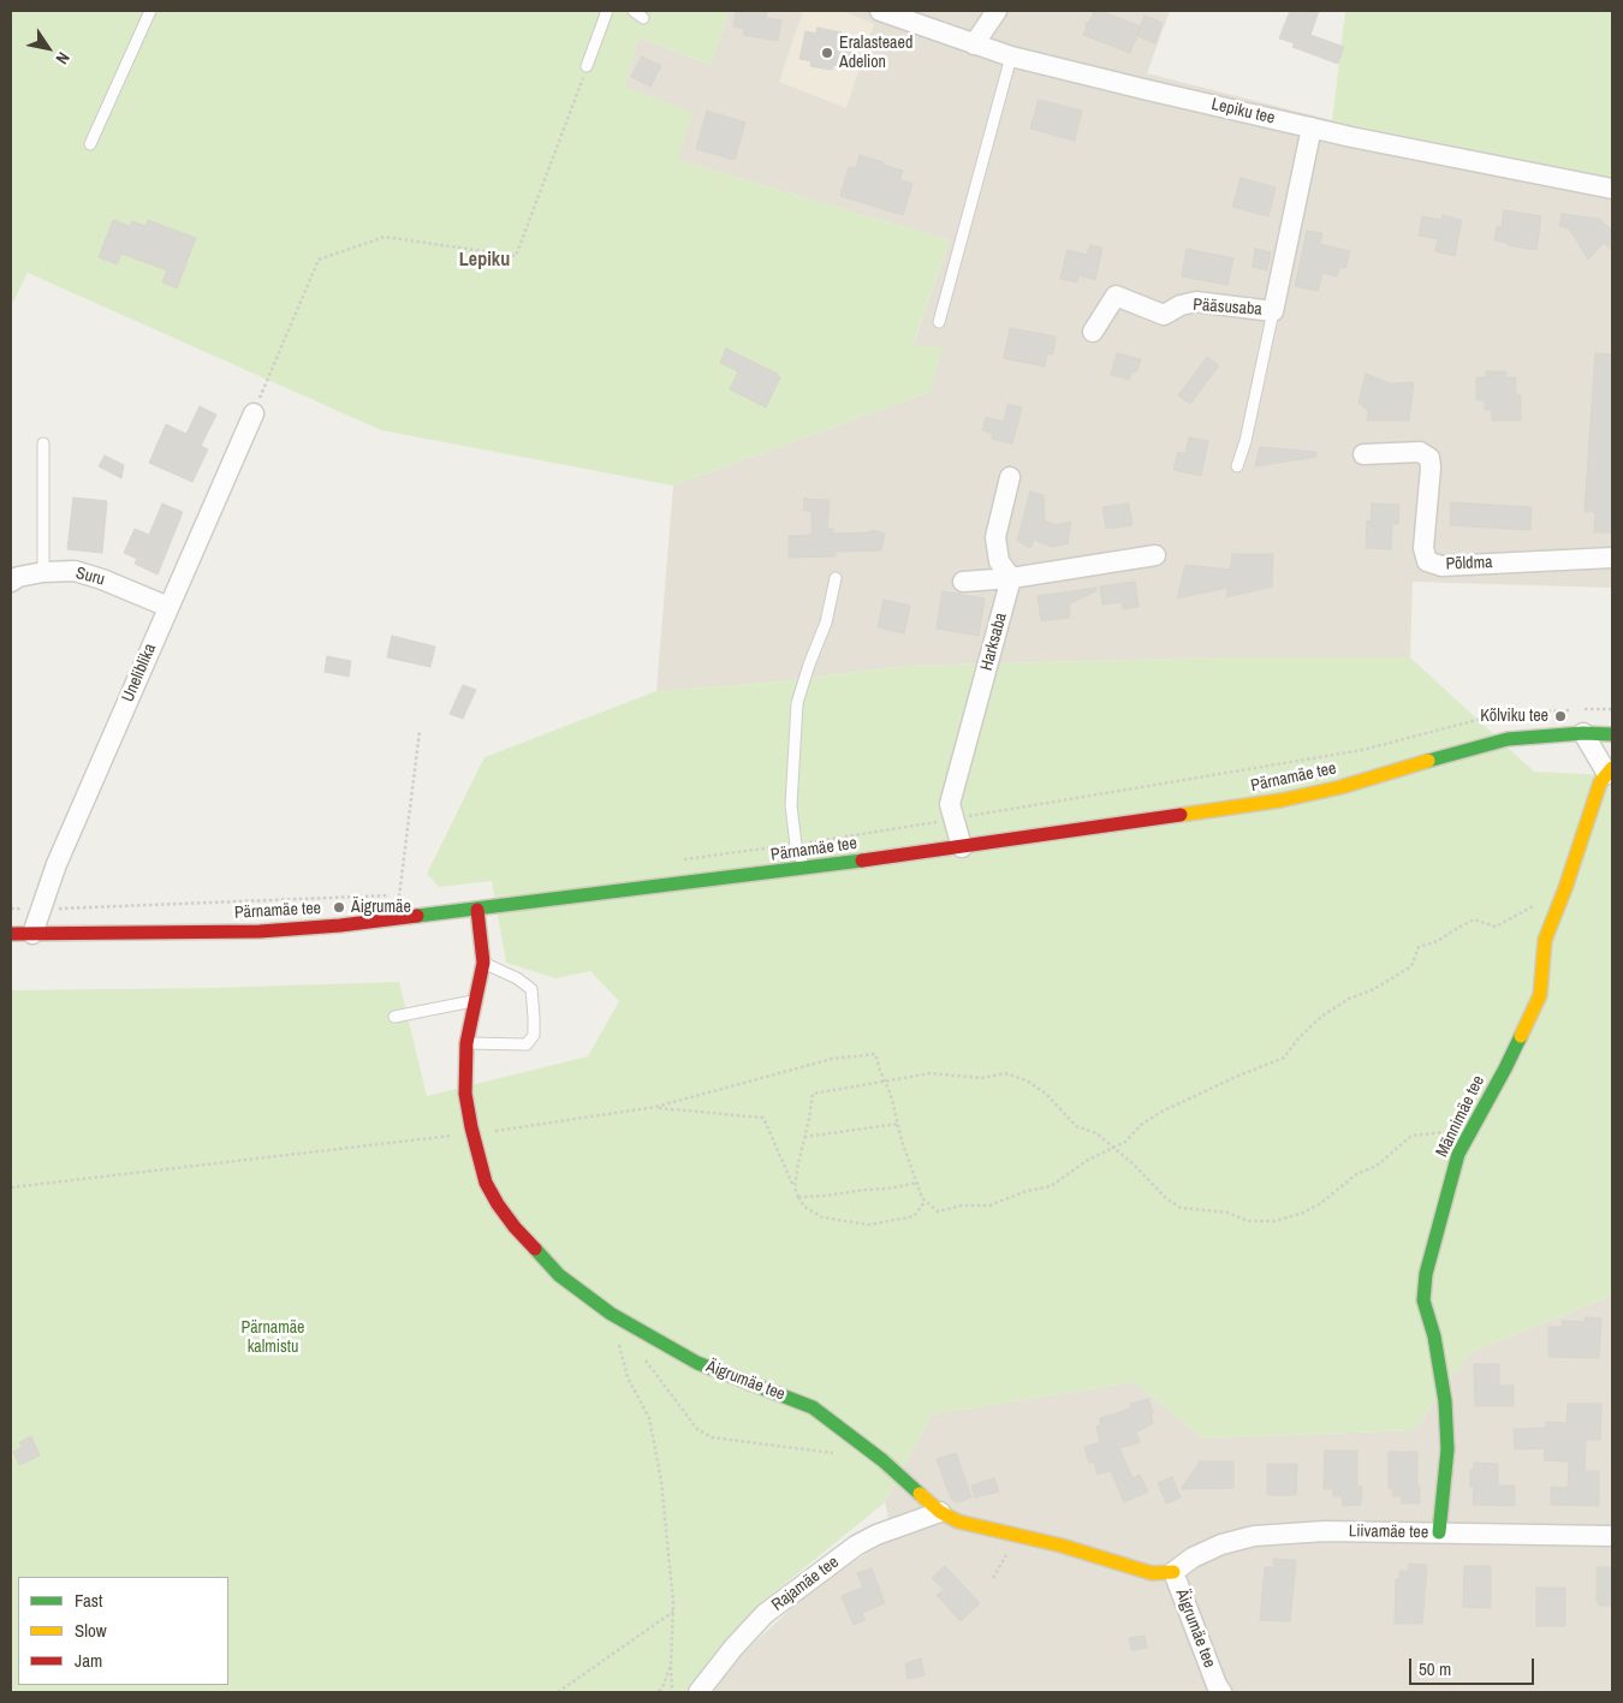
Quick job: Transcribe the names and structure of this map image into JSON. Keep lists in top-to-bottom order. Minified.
{"streets":{"street":["Lepiku tee","Pääsusaba","Põldma","Suru","Harksaba","Uneliblika","Pärnamäe tee","Männimäe tee","Äigrumäe tee","Liivamäe tee","Rajamäe tee"]},"crossings":[["Lepiku tee","Pääsusaba"],["Suru","Uneliblika"],["Harksaba","Pärnamäe tee"],["Uneliblika","Pärnamäe tee"],["Pärnamäe tee","Äigrumäe tee"],["Männimäe tee","Liivamäe tee"],["Äigrumäe tee","Liivamäe tee"],["Äigrumäe tee","Rajamäe tee"]],"districts":["Lepiku"],"parks":["Pärnamäe kalmistu"],"places":["Eralasteaed Adelion","Kõlviku tee","Äigrumäe"],"legend":["Fast","Slow","Jam"],"scale_bar":"50 m","north":"bottom right"}
